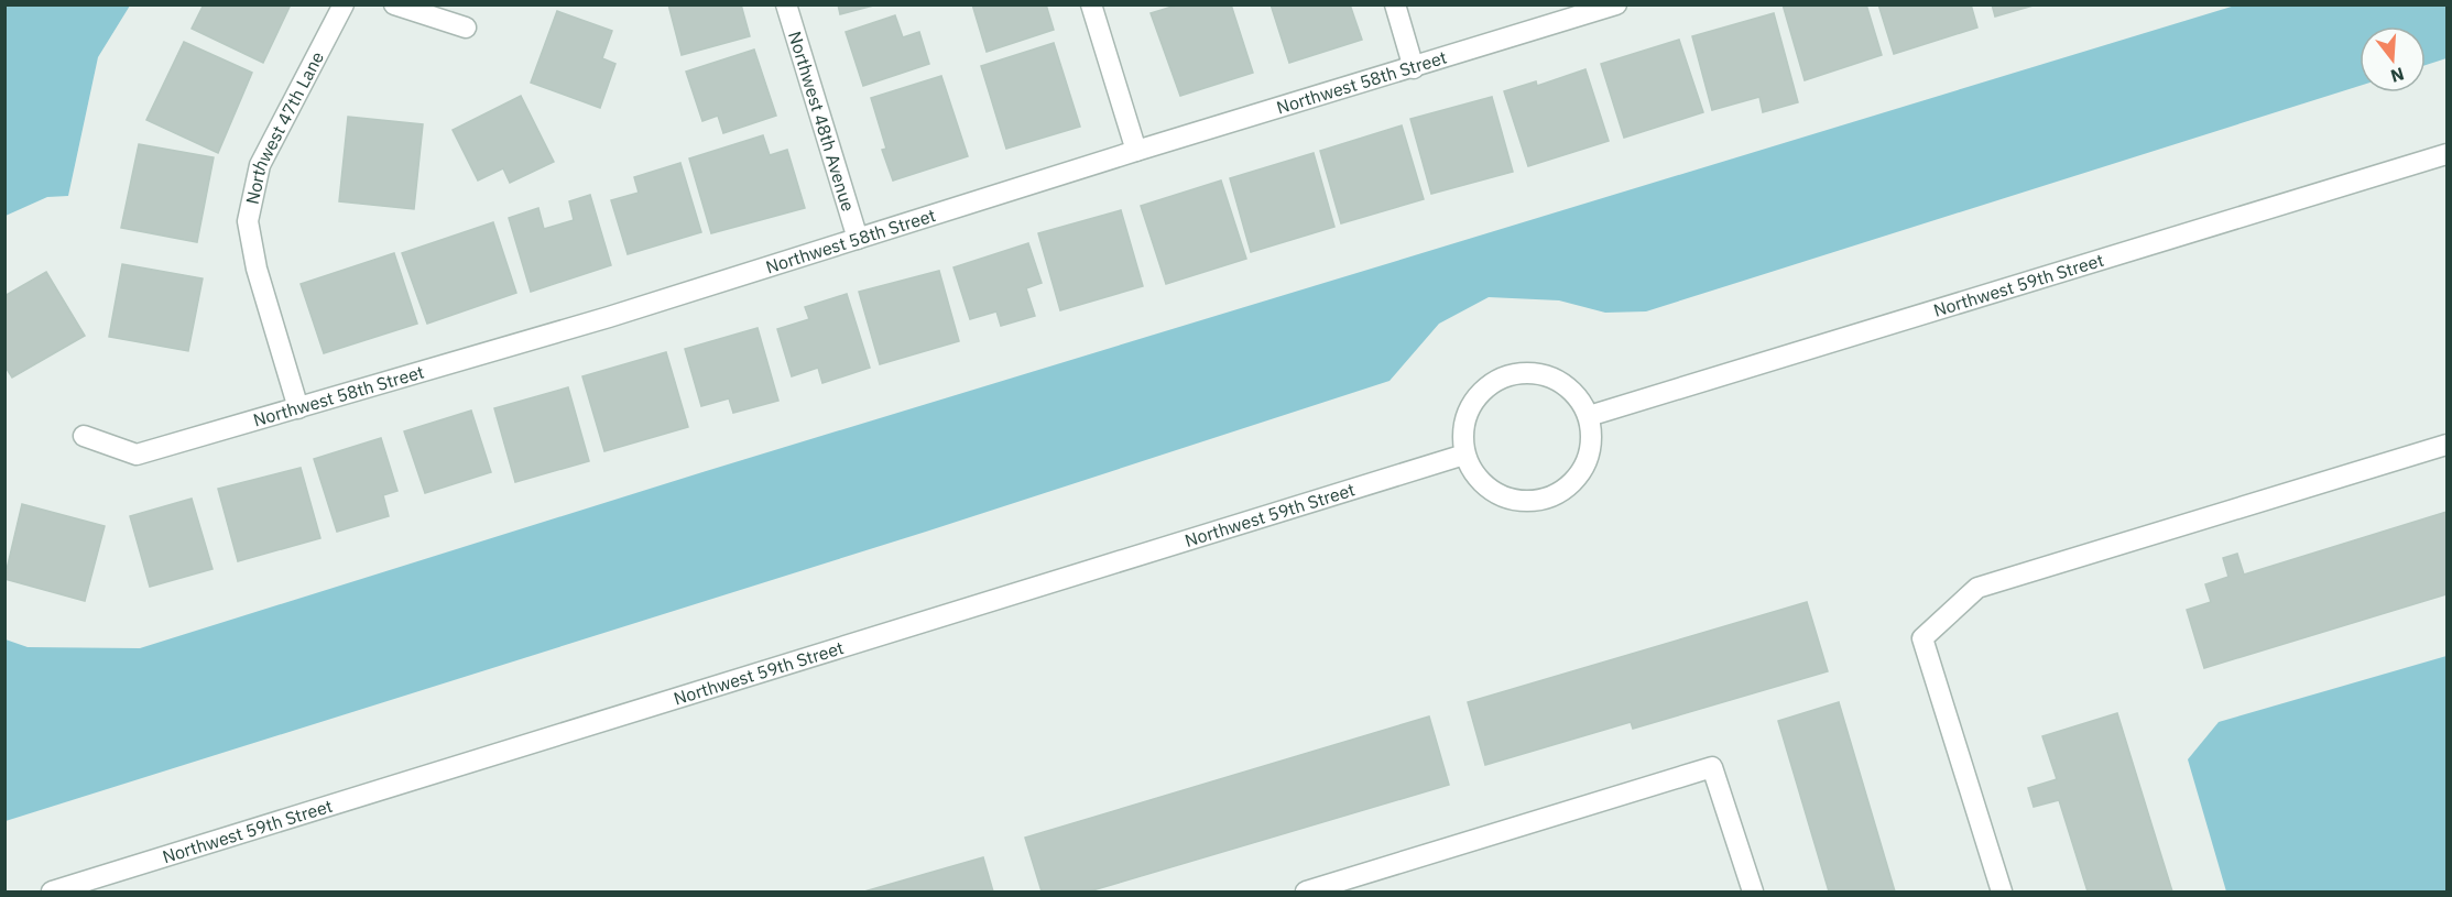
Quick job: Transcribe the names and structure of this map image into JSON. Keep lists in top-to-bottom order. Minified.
{"streets":{"street":["Northwest 58th Street","Northwest 48th Avenue","Northwest 47th Lane","Northwest 59th Street"]},"crossings":[["Northwest 58th Street","Northwest 48th Avenue"],["Northwest 58th Street","Northwest 47th Lane"]],"north":"bottom"}
